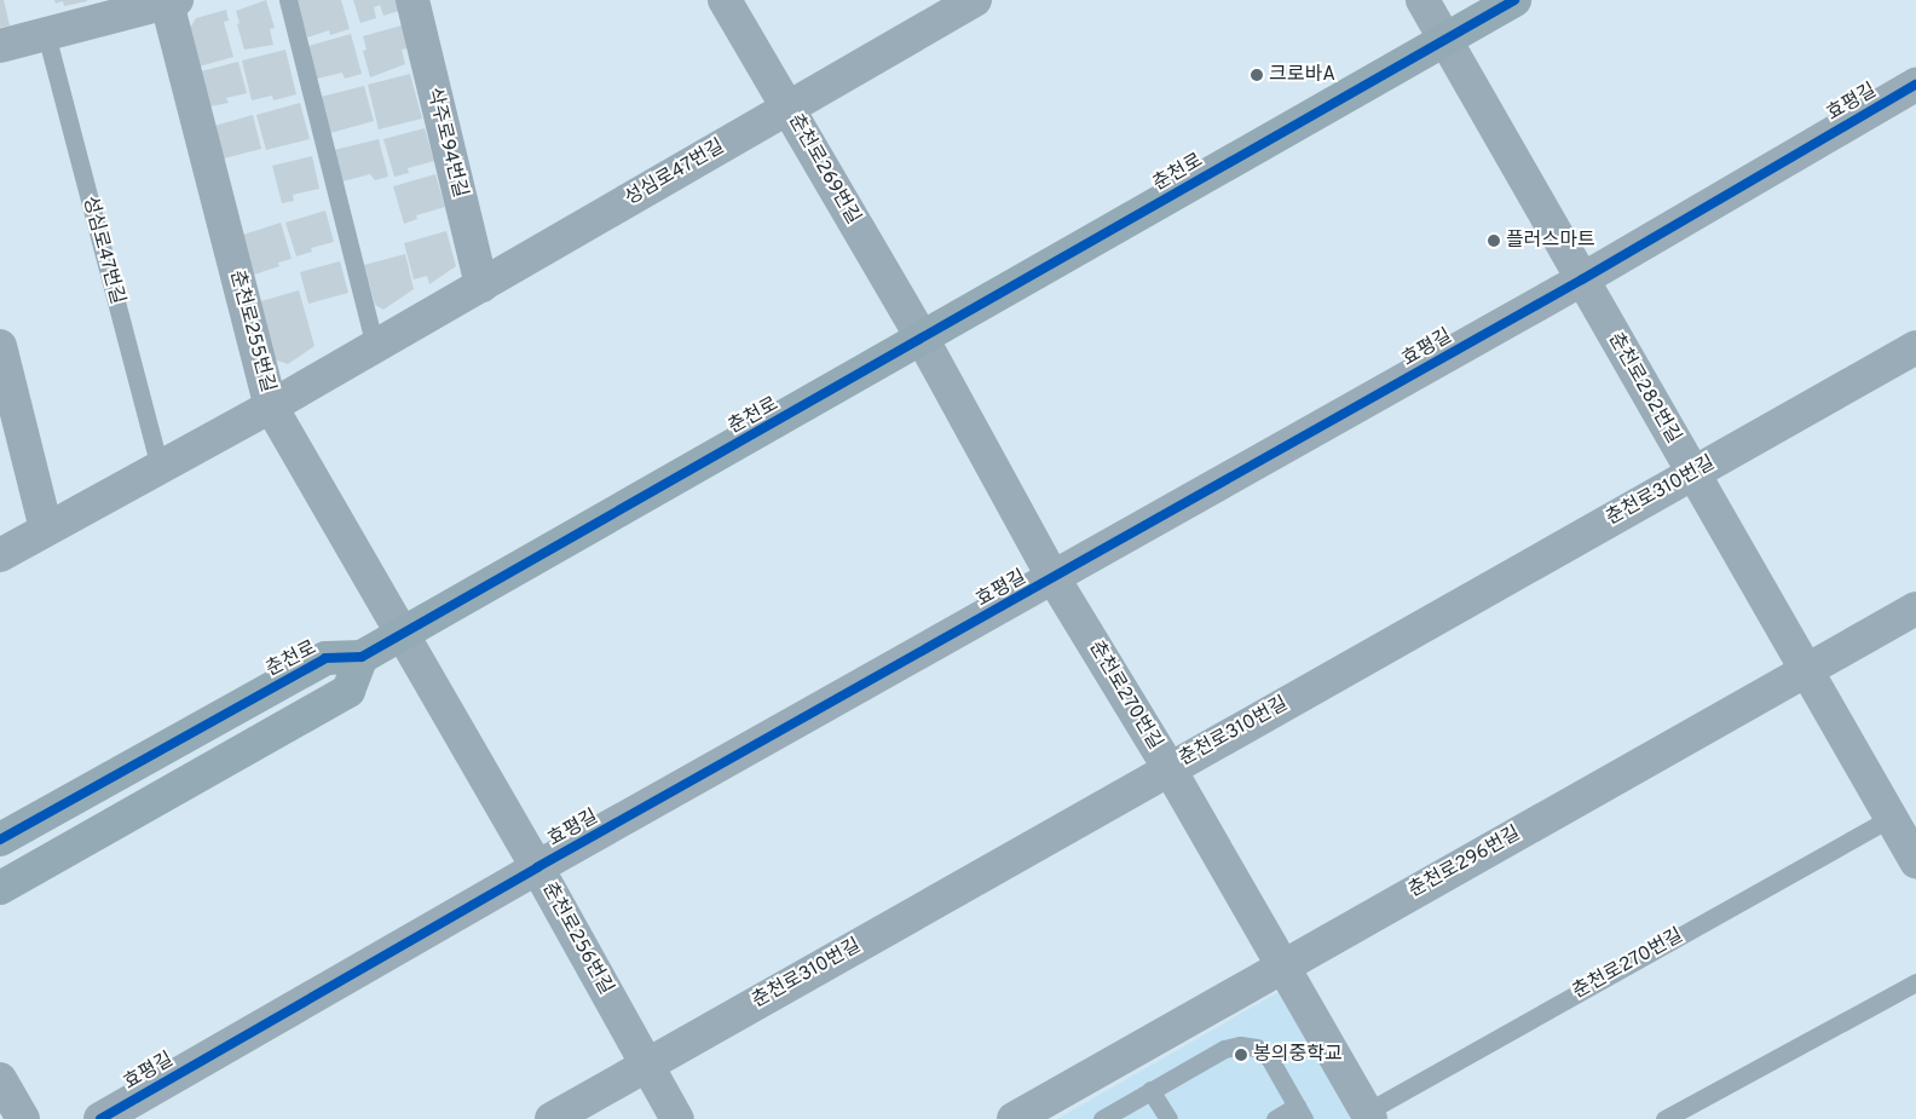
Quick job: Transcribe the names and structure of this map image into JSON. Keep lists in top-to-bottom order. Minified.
{"streets":{"street":["효평길","삭주로94번길","춘천로269번길","성심로47번길","춘천로","춘천로255번길","춘천로282번길","춘천로310번길","춘천로270번길","춘천로296번길","춘천로256번길"]},"crossings":[["효평길","춘천로282번길"],["효평길","춘천로270번길"],["효평길","춘천로256번길"],["삭주로94번길","성심로47번길"],["춘천로269번길","성심로47번길"],["춘천로269번길","춘천로"],["춘천로269번길","춘천로270번길"],["성심로47번길","춘천로255번길"],["춘천로","춘천로255번길"],["춘천로","춘천로282번길"],["춘천로","춘천로270번길"],["춘천로","춘천로256번길"],["춘천로255번길","춘천로256번길"],["춘천로282번길","춘천로310번길"],["춘천로282번길","춘천로270번길"],["춘천로282번길","춘천로296번길"],["춘천로310번길","춘천로270번길"],["춘천로310번길","춘천로256번길"],["춘천로270번길","춘천로296번길"]],"places":["크로바A","플러스마트","봉의중학교"]}
